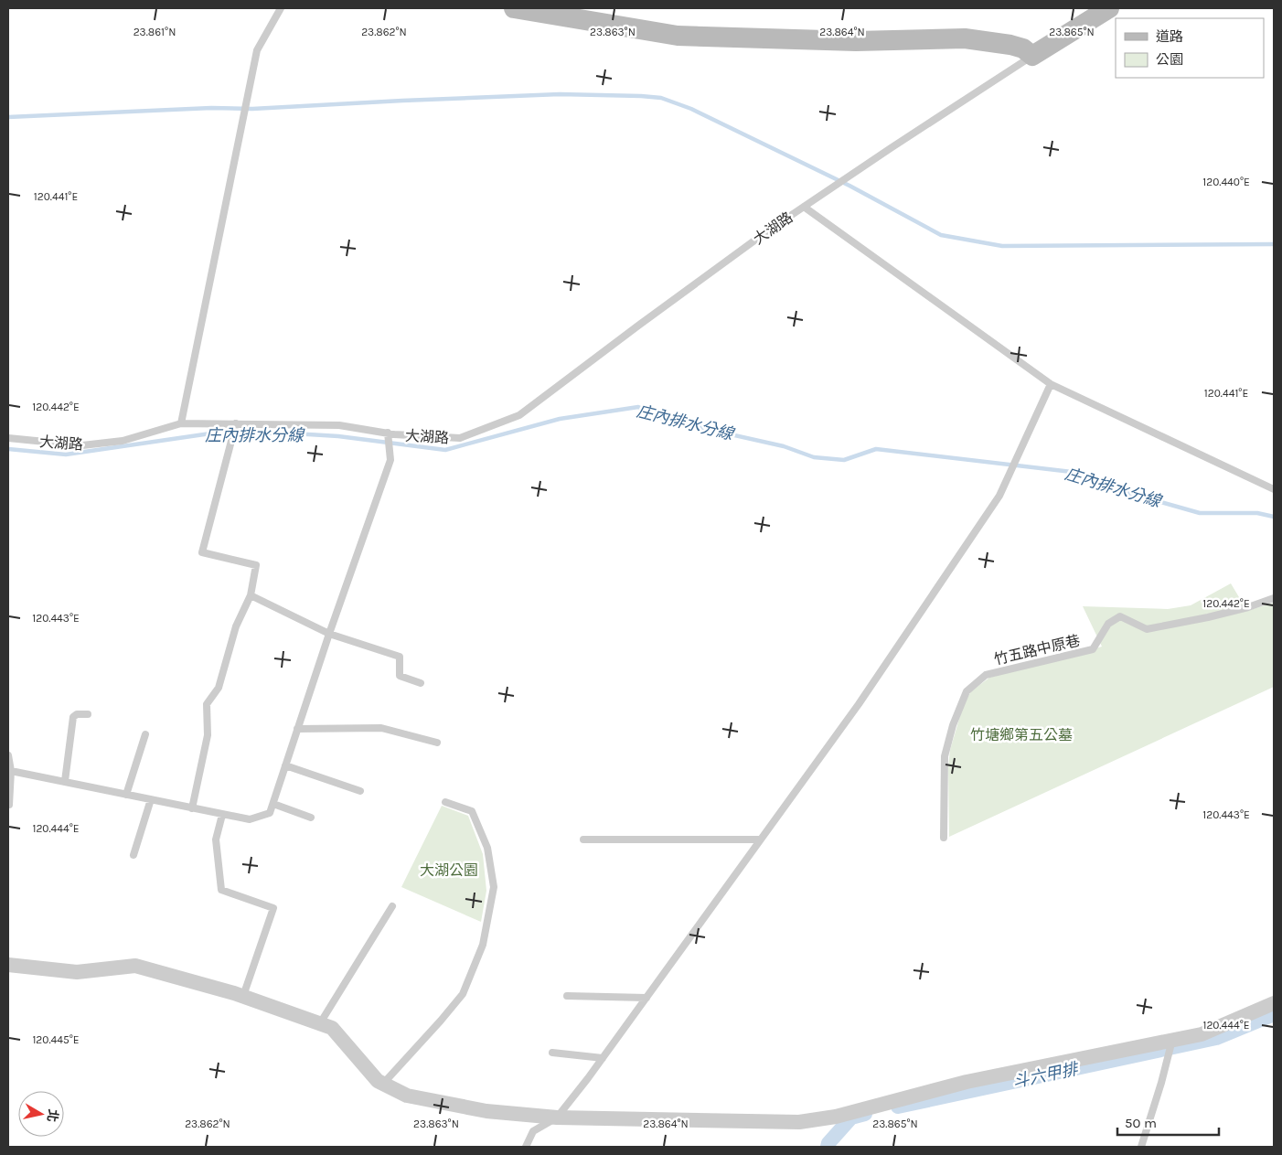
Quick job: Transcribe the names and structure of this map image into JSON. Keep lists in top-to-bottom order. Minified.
{"streets":{"lane":["大湖路","竹五路中原巷"]},"water":["庄內排水分線","斗六甲排"],"parks":["竹塘鄉第五公墓","大湖公園"],"legend":["道路","公園"],"scale_bar":"50 m","north":"right","coordinates":["23.861°N","23.862°N","23.863°N","23.865°N","23.864°N","120.440°E","120.441°E","120.442°E","120.443°E","120.444°E","120.445°E"]}
